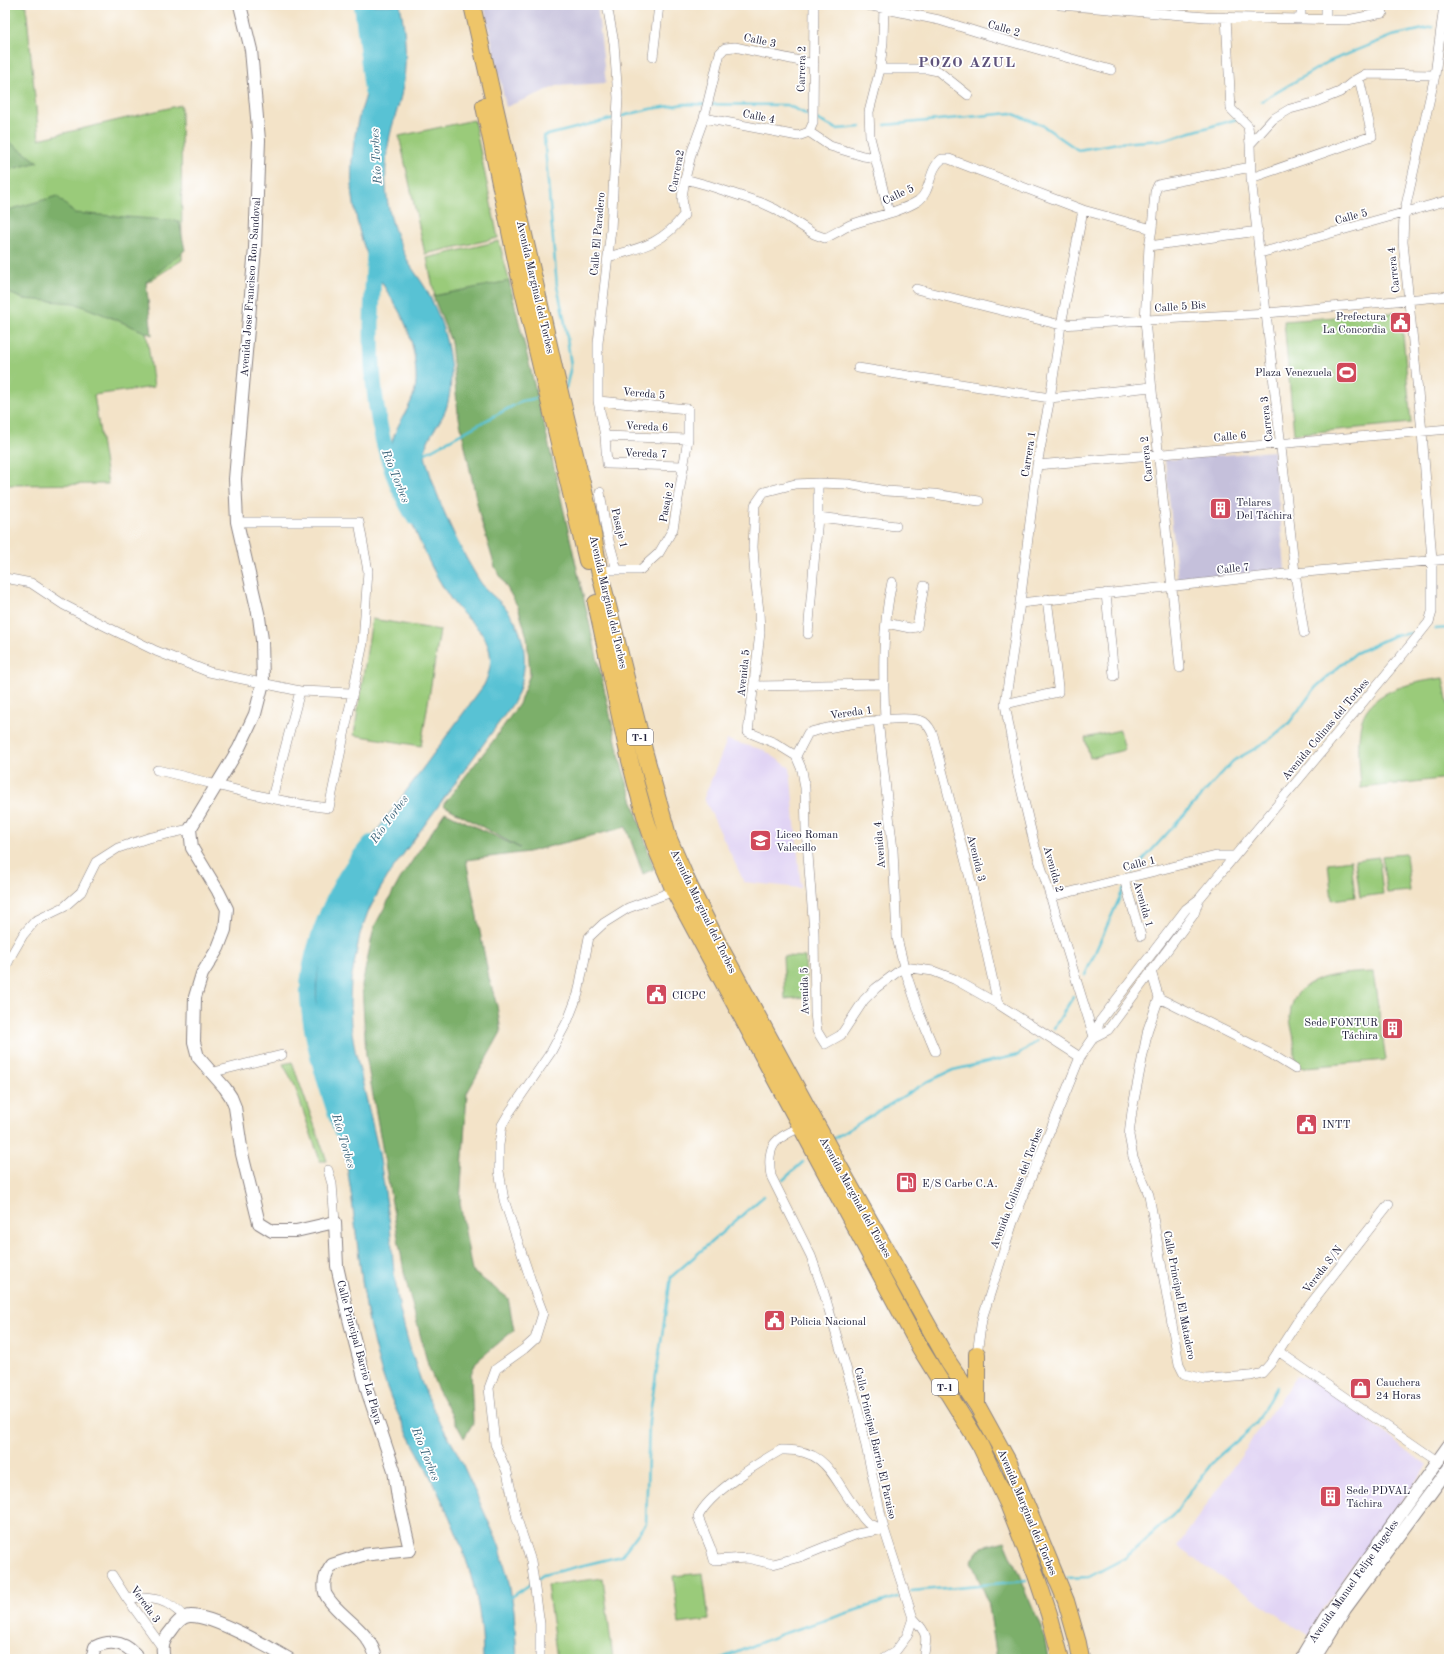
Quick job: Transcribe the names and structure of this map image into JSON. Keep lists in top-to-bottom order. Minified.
{"streets":{"highway":["Avenida Marginal del Torbes","T-1"],"street":["Calle 2","Calle 3","Carrera 2","Calle 4","Carrera2","Calle 5","Calle El Paradero","Carrera 4","Avenida Jose Francisco Ron Sandoval","Calle 5 Bis","Vereda 5","Carrera 3","Vereda 6","Calle 6","Vereda 7","Carrera 1","Pasaje 2","Pasaje 1","Calle 7","Avenida 5","Vereda 1","Avenida Colinas del Torbes","Avenida 4","Avenida 3","Calle 1","Avenida 2","Avenida 1","Vereda S/N","Calle Principal El Matadero","Calle Principal Barrio La Playa","Calle Principal Barrio El Paraiso","Avenida Manuel Felipe Rugeles","Vereda 3"]},"crossings":[["Calle 3","Carrera 2"],["Calle 3","Carrera2"],["Carrera 2","Calle 4"],["Carrera 2","Calle 5"],["Carrera 2","Calle 5 Bis"],["Carrera 2","Carrera 3"],["Carrera 2","Calle 6"],["Carrera 2","Calle 7"],["Calle 4","Carrera2"],["Carrera2","Calle 5"],["Carrera2","Calle El Paradero"],["Calle 5","Carrera 4"],["Calle 5","Carrera 3"],["Calle 5","Carrera 1"],["Calle El Paradero","Vereda 5"],["Calle El Paradero","Vereda 6"],["Calle El Paradero","Vereda 7"],["Carrera 4","Calle 5 Bis"],["Carrera 4","Calle 6"],["Carrera 4","Calle 7"],["Carrera 4","Avenida Colinas del Torbes"],["Avenida Marginal del Torbes","Pasaje 2"],["Avenida Marginal del Torbes","Calle Principal Barrio El Paraiso"],["Calle 5 Bis","Carrera 3"],["Calle 5 Bis","Carrera 1"],["Vereda 5","Pasaje 2"],["Carrera 3","Calle 6"],["Carrera 3","Calle 7"],["Vereda 6","Pasaje 2"],["Calle 6","Carrera 1"],["Vereda 7","Pasaje 2"],["Carrera 1","Calle 7"],["Carrera 1","Avenida 2"],["Pasaje 2","Pasaje 1"],["Calle 7","Avenida Colinas del Torbes"],["Avenida 5","Vereda 1"],["Avenida 5","Avenida 4"],["Vereda 1","Avenida 4"],["Vereda 1","Avenida 3"],["Avenida Colinas del Torbes","Calle 1"],["Avenida Colinas del Torbes","Avenida 2"],["Calle 1","Avenida 2"],["Calle 1","Avenida 1"],["Vereda S/N","Calle Principal El Matadero"]],"districts":["POZO AZUL"],"water":["Río Torbes"],"places":{"public building":["Prefectura La Concordia","CICPC","INTT","Policia Nacional"],"sports":["Plaza Venezuela"],"building":["Telares Del Táchira","Sede FONTUR Táchira","Sede PDVAL Táchira"],"school or university":["Liceo Roman Valecillo"],"fuel station":["E/S Carbe C.A."],"shop":["Cauchera 24 Horas"]}}
